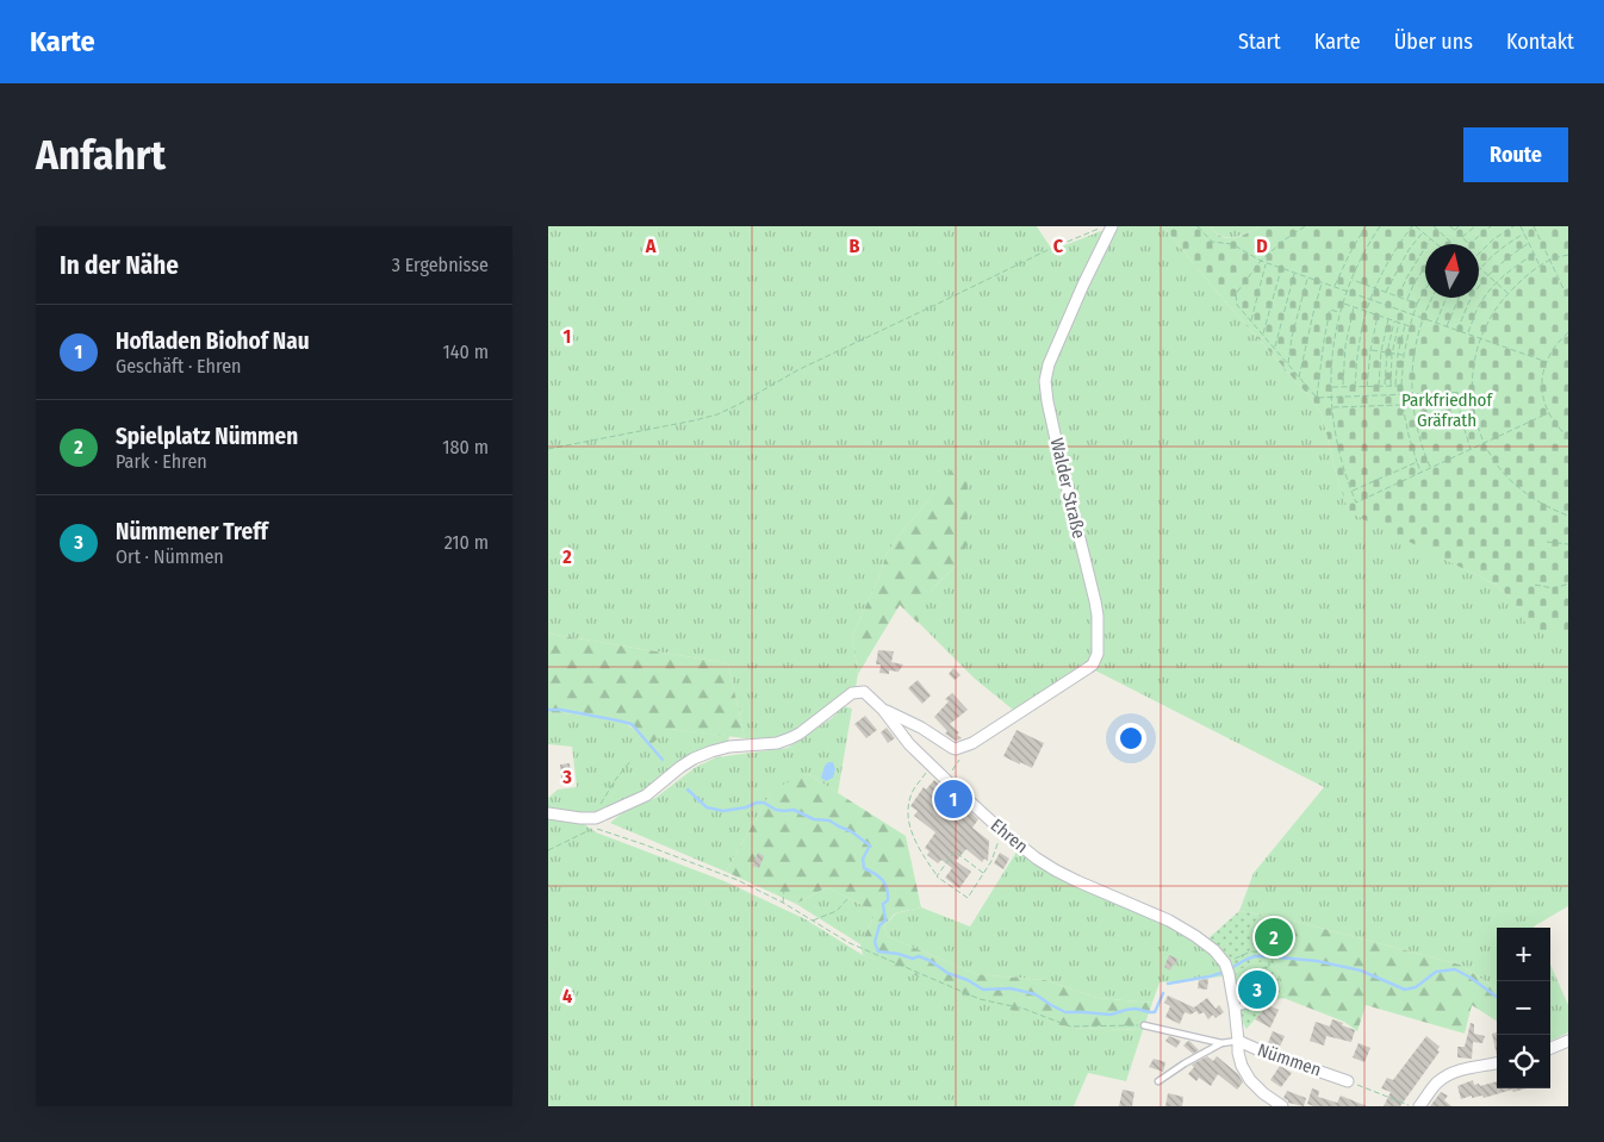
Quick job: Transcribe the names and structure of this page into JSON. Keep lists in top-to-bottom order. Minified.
{"streets":{"street":["Walder Straße","Ehren","Nümmen"]},"crossings":[["Ehren","Nümmen"]],"parks":["Parkfriedhof Gräfrath"],"north":"top","page":{"header":"Karte","nav":["Start","Karte","Über uns","Kontakt"],"buttons":"Route","title":"Anfahrt","heading":["In der Nähe","3 Ergebnisse"],"list":[{"mark":"1","name":"Hofladen Biohof Nau","note":"Geschäft · Ehren","value":"140 m"},{"mark":"2","name":"Spielplatz Nümmen","note":"Park · Ehren","value":"180 m"},{"mark":"3","name":"Nümmener Treff","note":"Ort · Nümmen","value":"210 m"}],"pins":["1","2","3"],"map_buttons":["+","−"]},"grid":{"columns":["A","B","C","D"],"rows":["1","2","3","4"]}}
